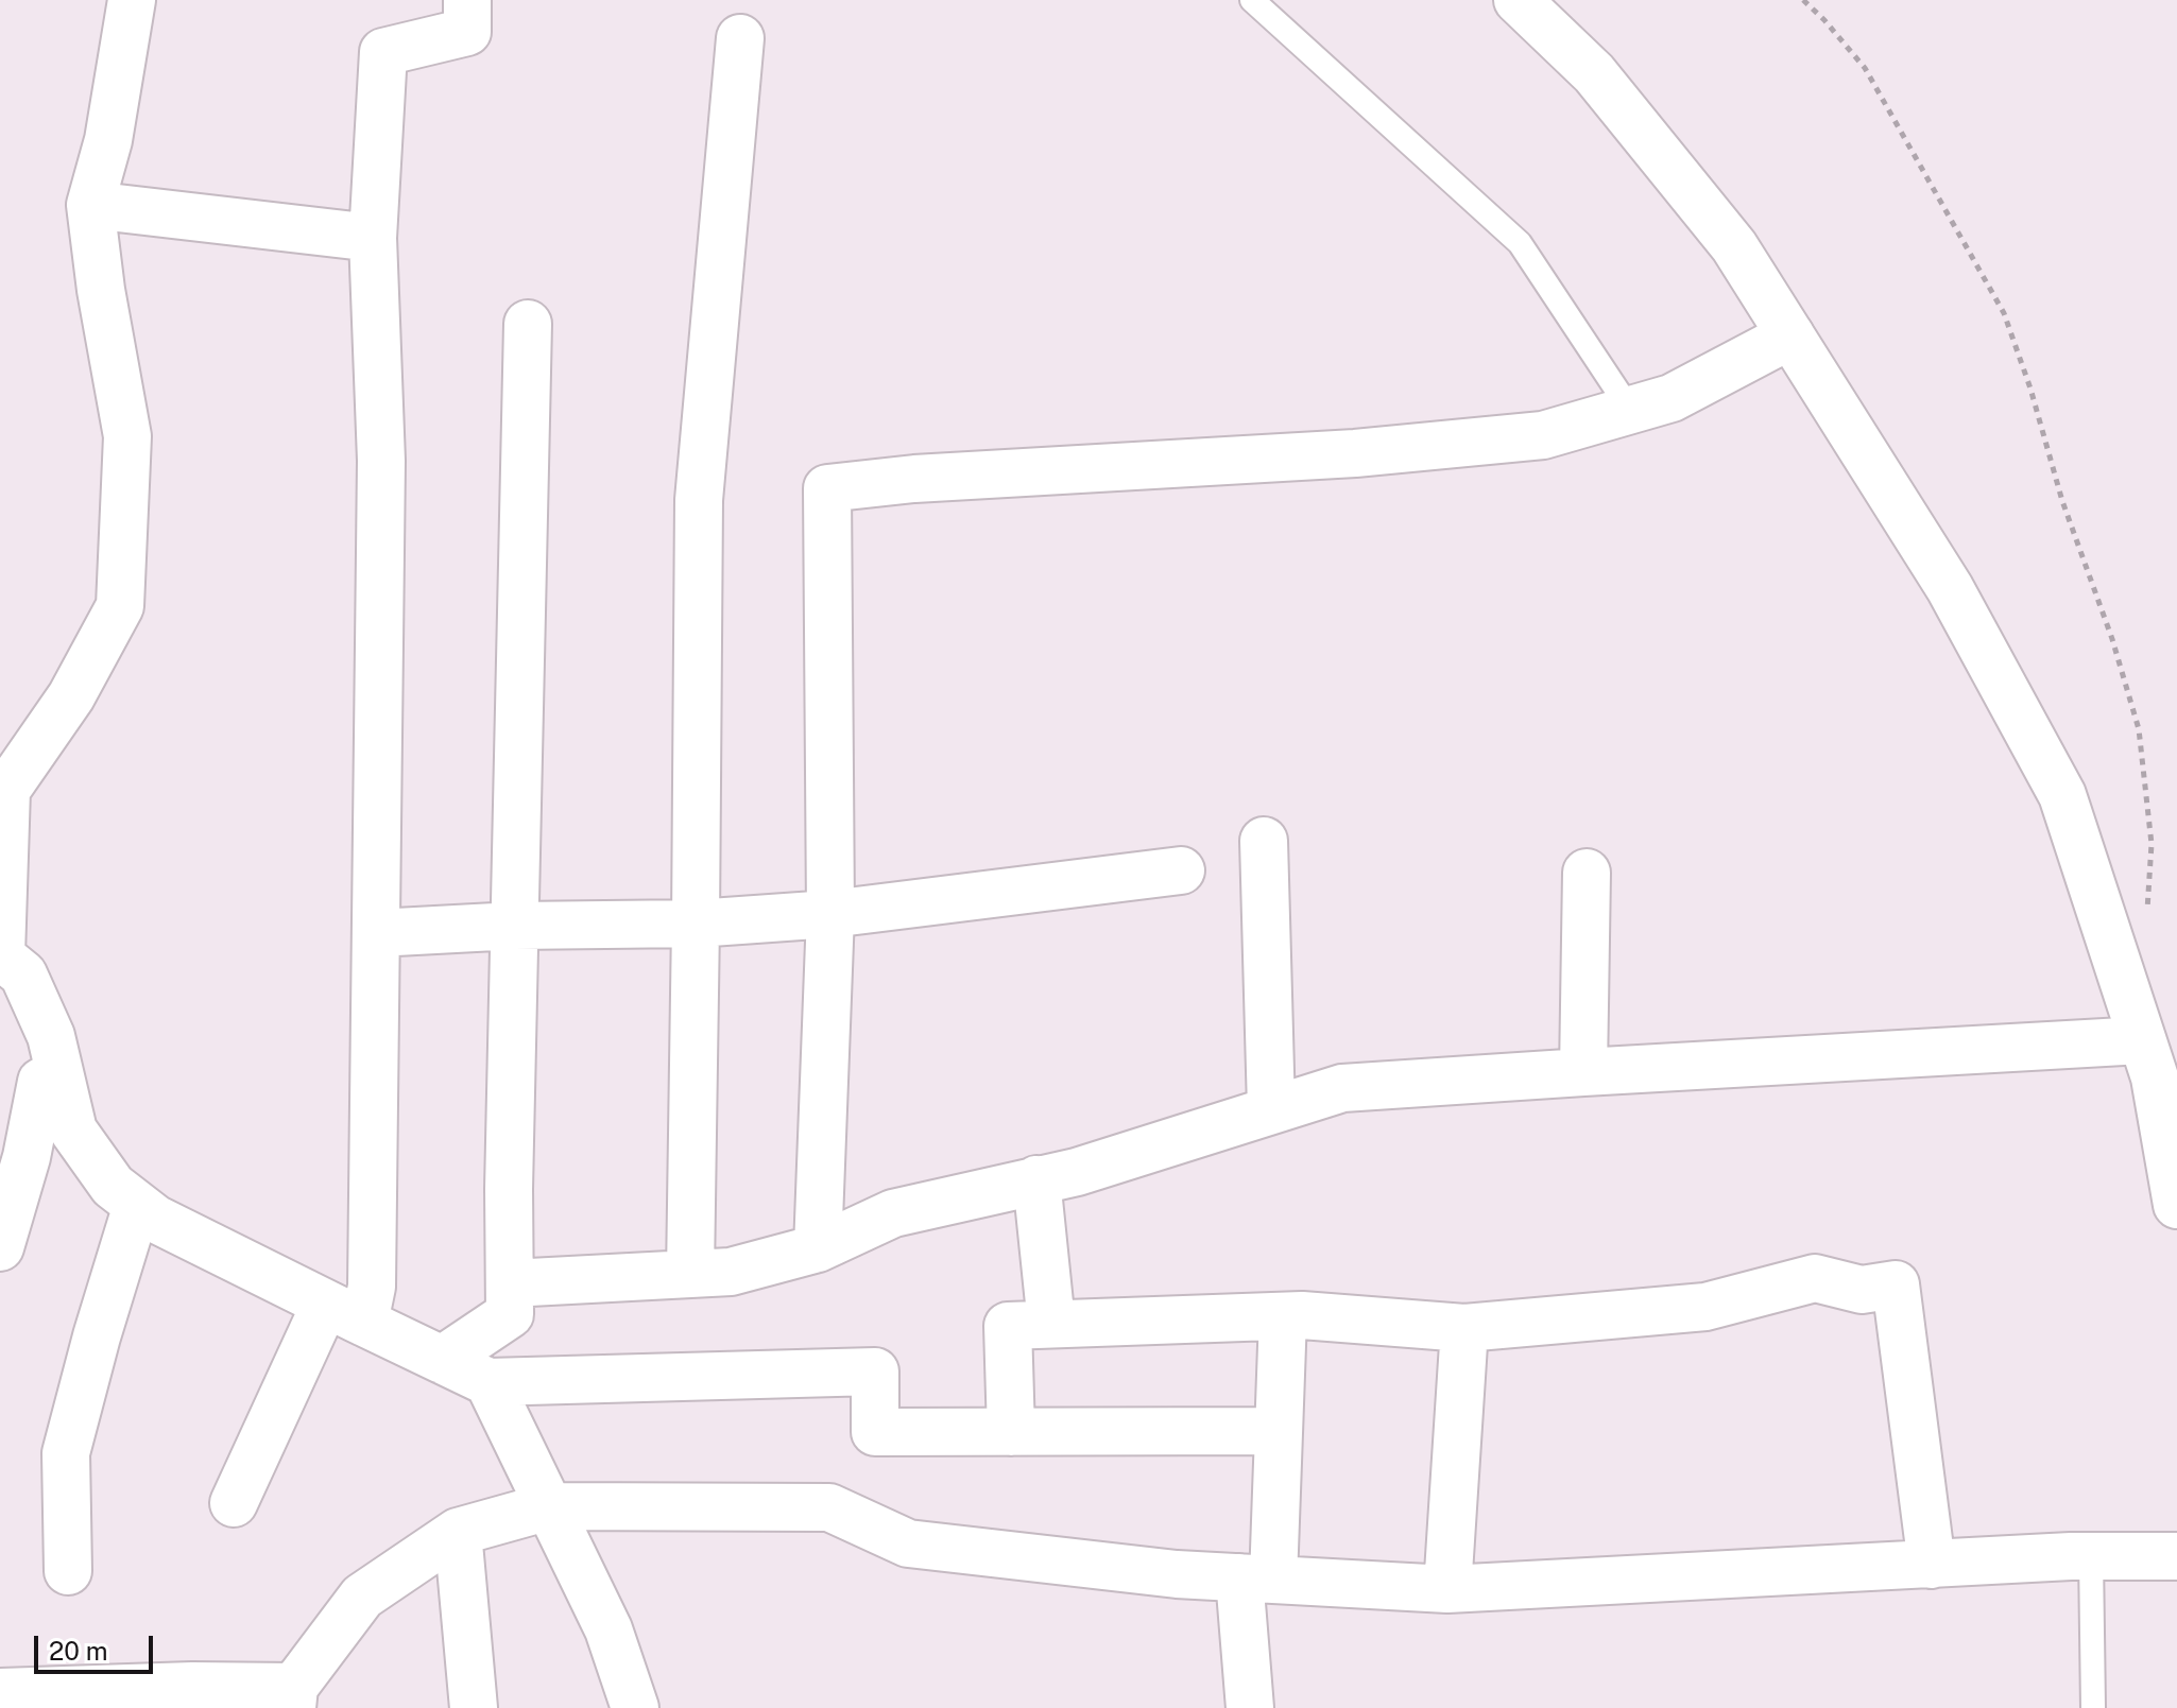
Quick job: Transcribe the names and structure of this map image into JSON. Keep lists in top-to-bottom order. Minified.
{"scale_bar":"20 m"}
